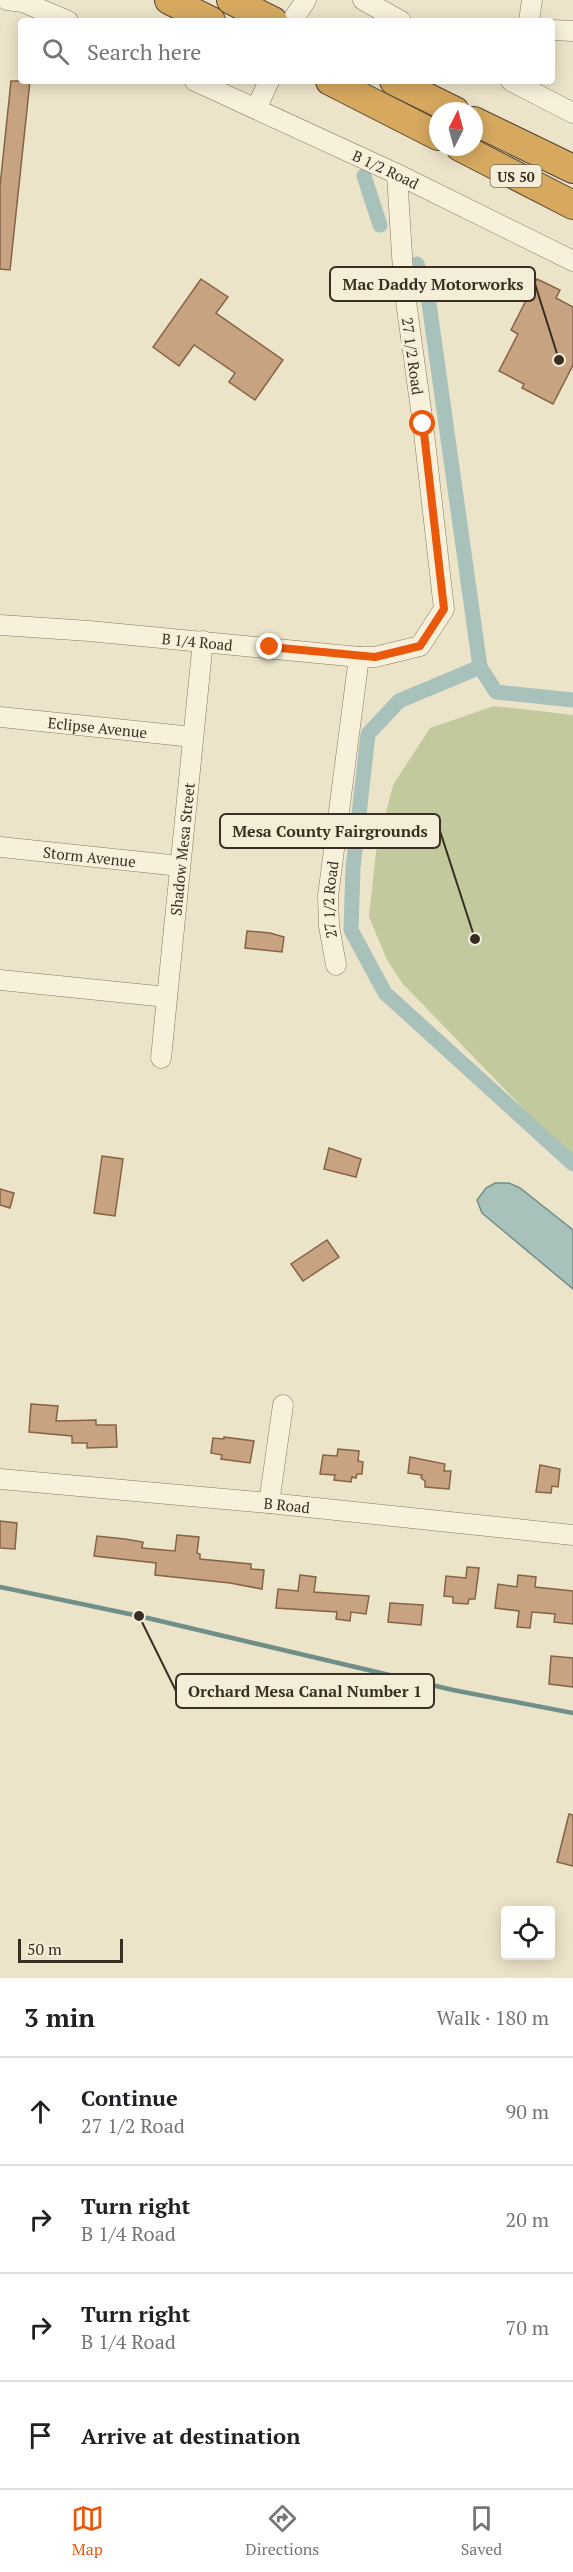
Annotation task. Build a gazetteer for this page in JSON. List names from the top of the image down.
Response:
{
  "streets": {
    "highway": ["US 50"],
    "street": [
      "B 1/2 Road",
      "27 1/2 Road",
      "B 1/4 Road",
      "Eclipse Avenue",
      "Shadow Mesa Street",
      "Storm Avenue",
      "B Road"
    ]
  },
  "crossings": [
    ["B 1/2 Road", "27 1/2 Road"],
    ["27 1/2 Road", "B 1/4 Road"],
    ["B 1/4 Road", "Shadow Mesa Street"],
    ["Eclipse Avenue", "Shadow Mesa Street"],
    ["Shadow Mesa Street", "Storm Avenue"]
  ],
  "places": ["Mac Daddy Motorworks", "Mesa County Fairgrounds", "Orchard Mesa Canal Number 1"],
  "scale_bar": "50 m",
  "north": "top",
  "page": {
    "search": "Search here",
    "scale": "50 m",
    "heading": ["3 min", "Walk · 180 m"],
    "list": [
      ["Continue", "27 1/2 Road", "90 m"],
      ["Turn right", "B 1/4 Road", "20 m"],
      ["Turn right", "B 1/4 Road", "70 m"],
      "Arrive at destination"
    ],
    "nav": ["Map", "Directions", "Saved"]
  }
}
